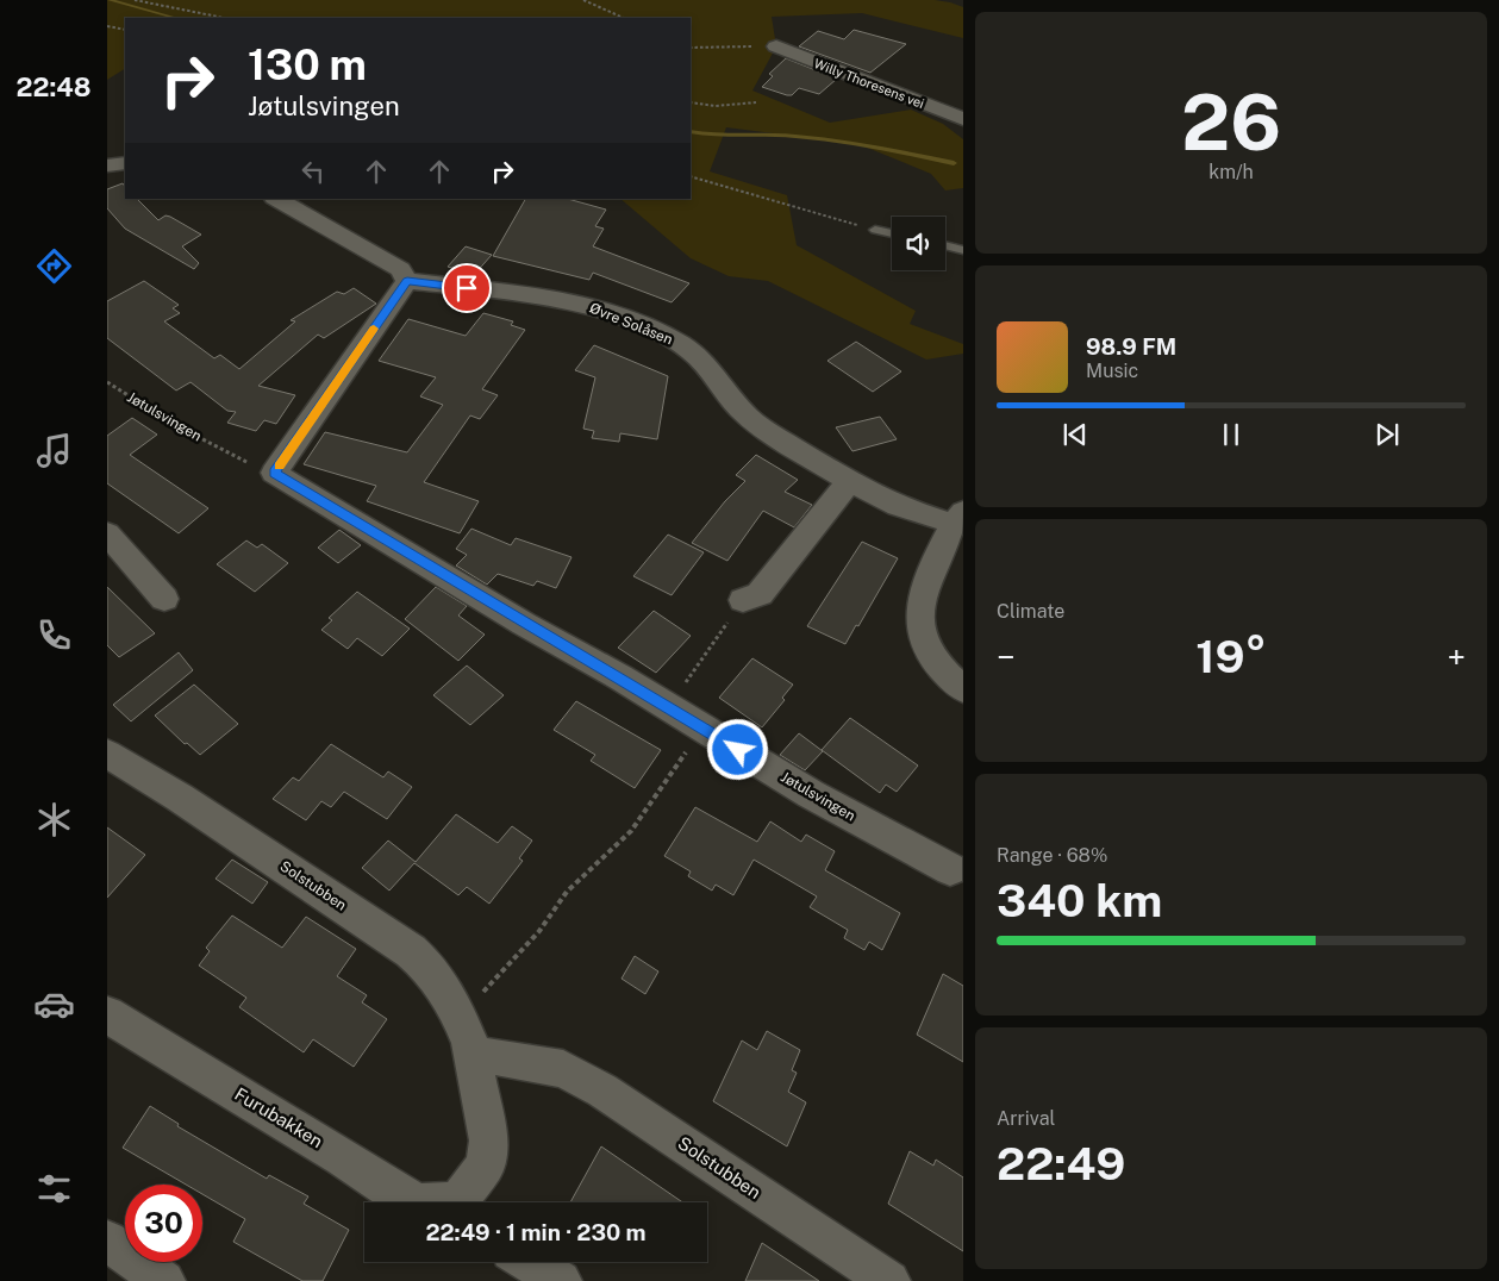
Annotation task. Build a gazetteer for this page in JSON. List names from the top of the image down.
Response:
{
  "streets": {
    "street": [
      "Willy Thoresens vei",
      "Øvre Solåsen",
      "Jøtulsvingen",
      "Solstubben",
      "Furubakken"
    ]
  },
  "crossings": [
    ["Øvre Solåsen", "Jøtulsvingen"]
  ],
  "page": {
    "tabs": "22:48",
    "tile": [
      ["26", "km/h"],
      "Climate",
      ["Range · 68%", "340 km"],
      ["Arrival", "22:49"]
    ],
    "turn": ["130 m", "Jøtulsvingen"],
    "song": ["98.9 FM", "Music"],
    "heat": ["−", "19°", "+"],
    "limit": "30",
    "trip": "22:49 · 1 min · 230 m"
  }
}
